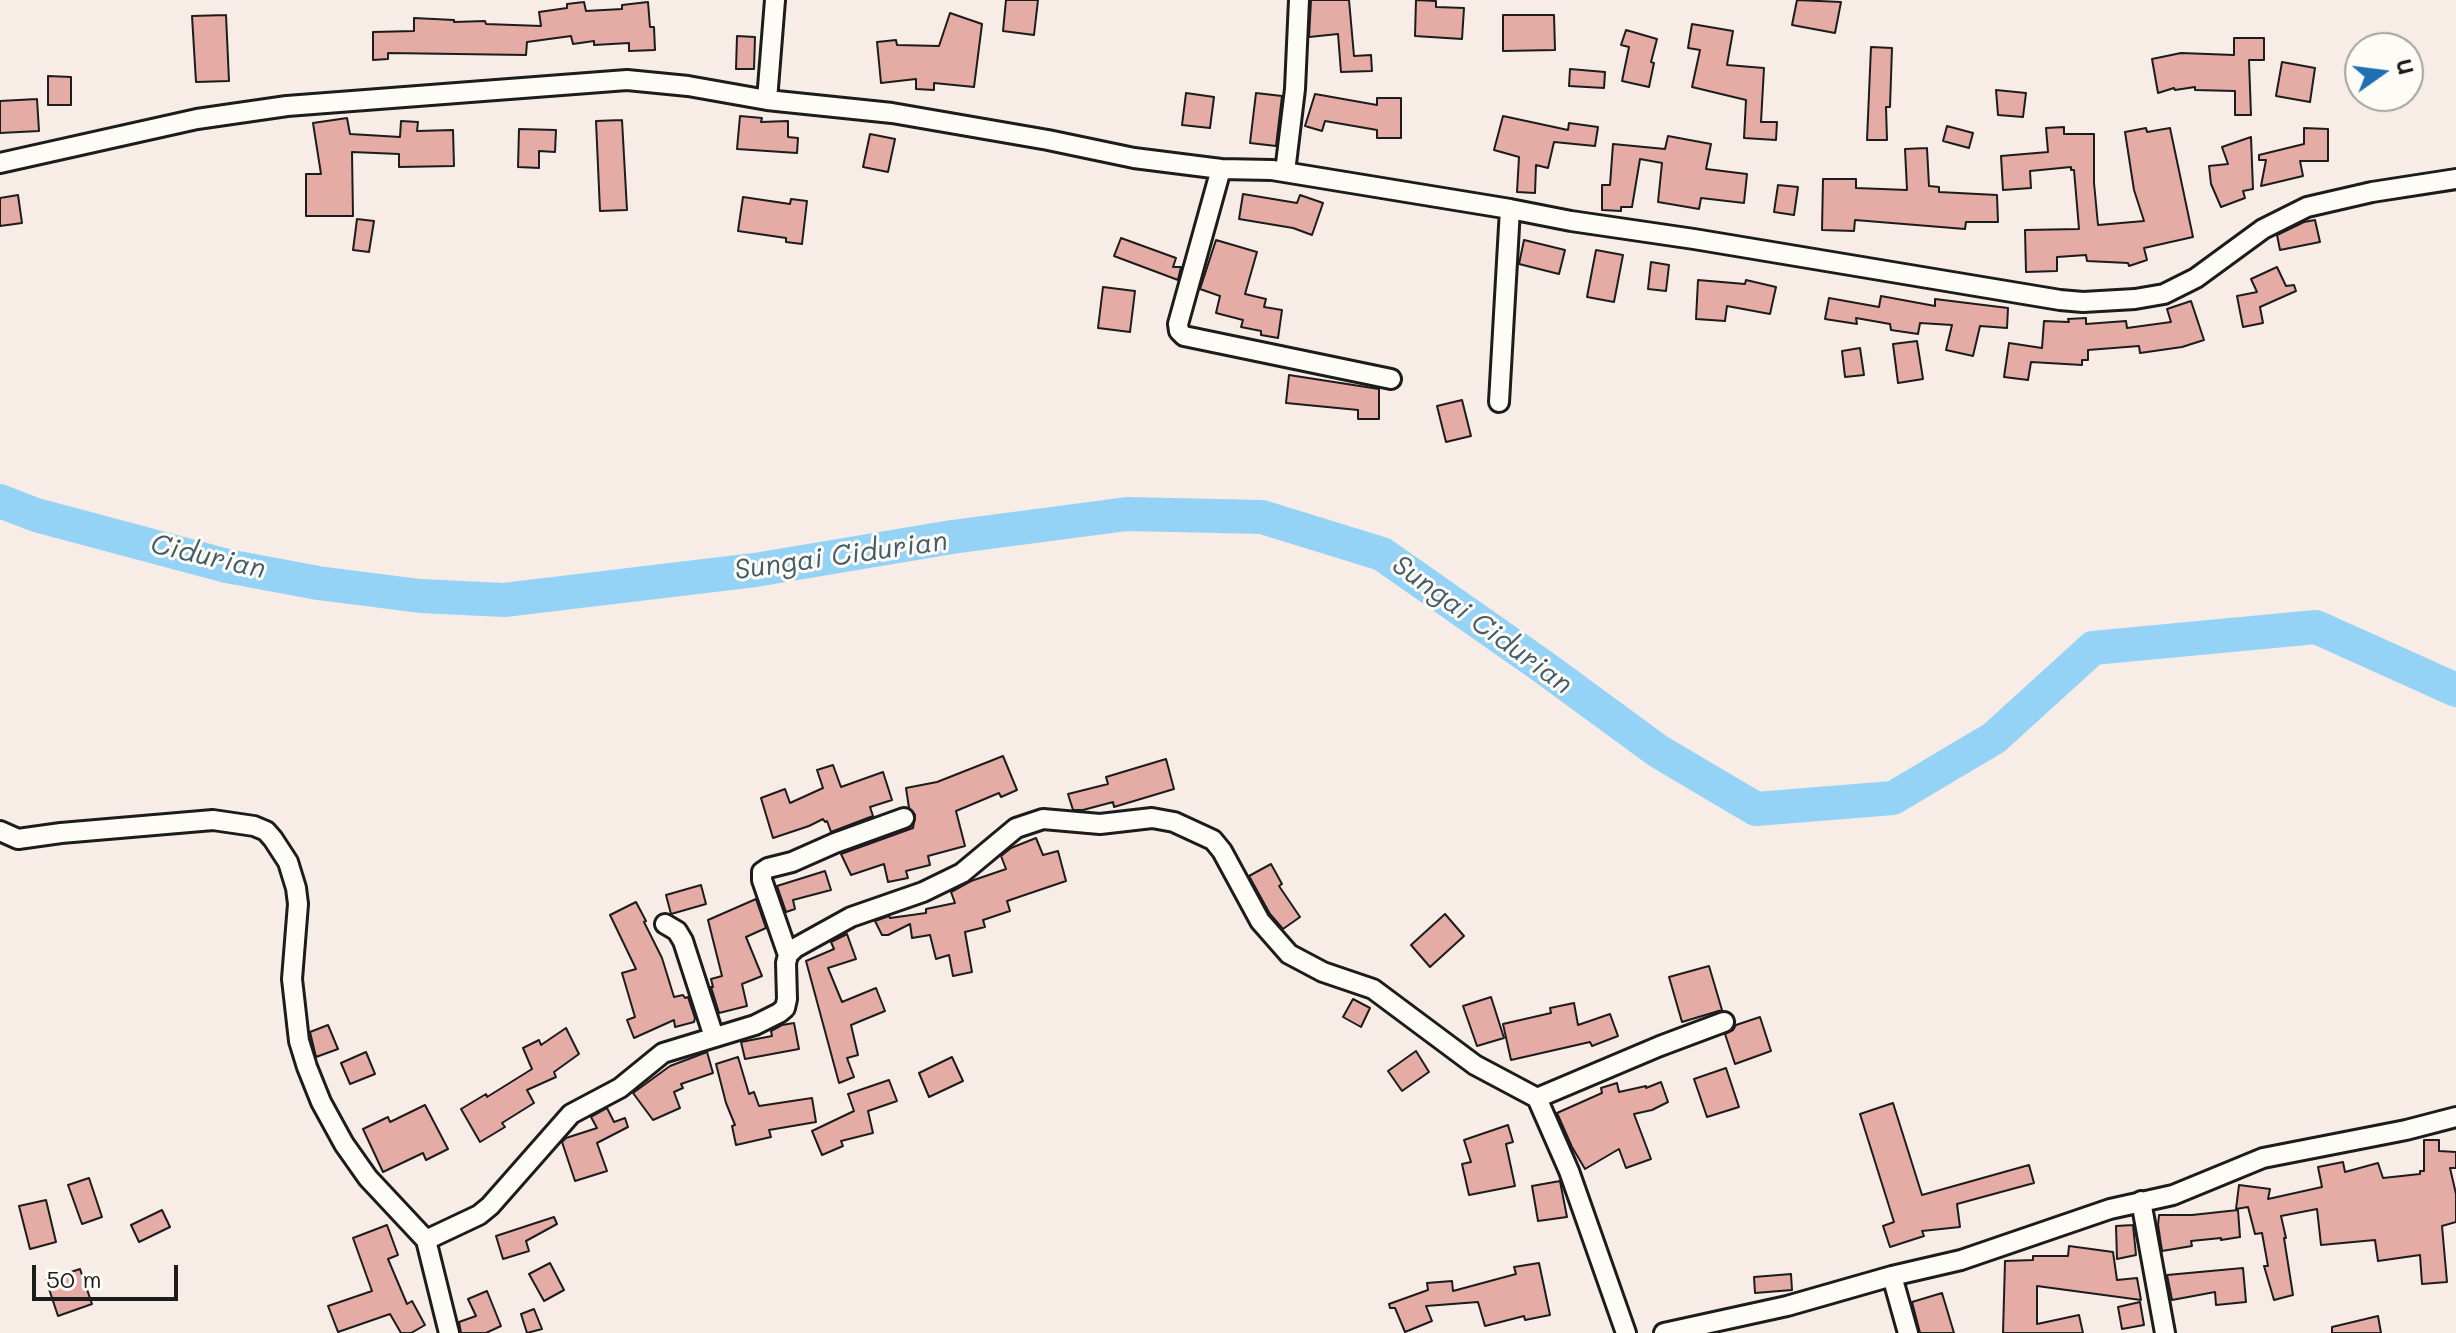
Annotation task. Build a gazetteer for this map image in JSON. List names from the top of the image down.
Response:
{
  "water": ["Sungai Cidurian", "Cidurian"],
  "scale_bar": "50 m",
  "north": "right"
}
